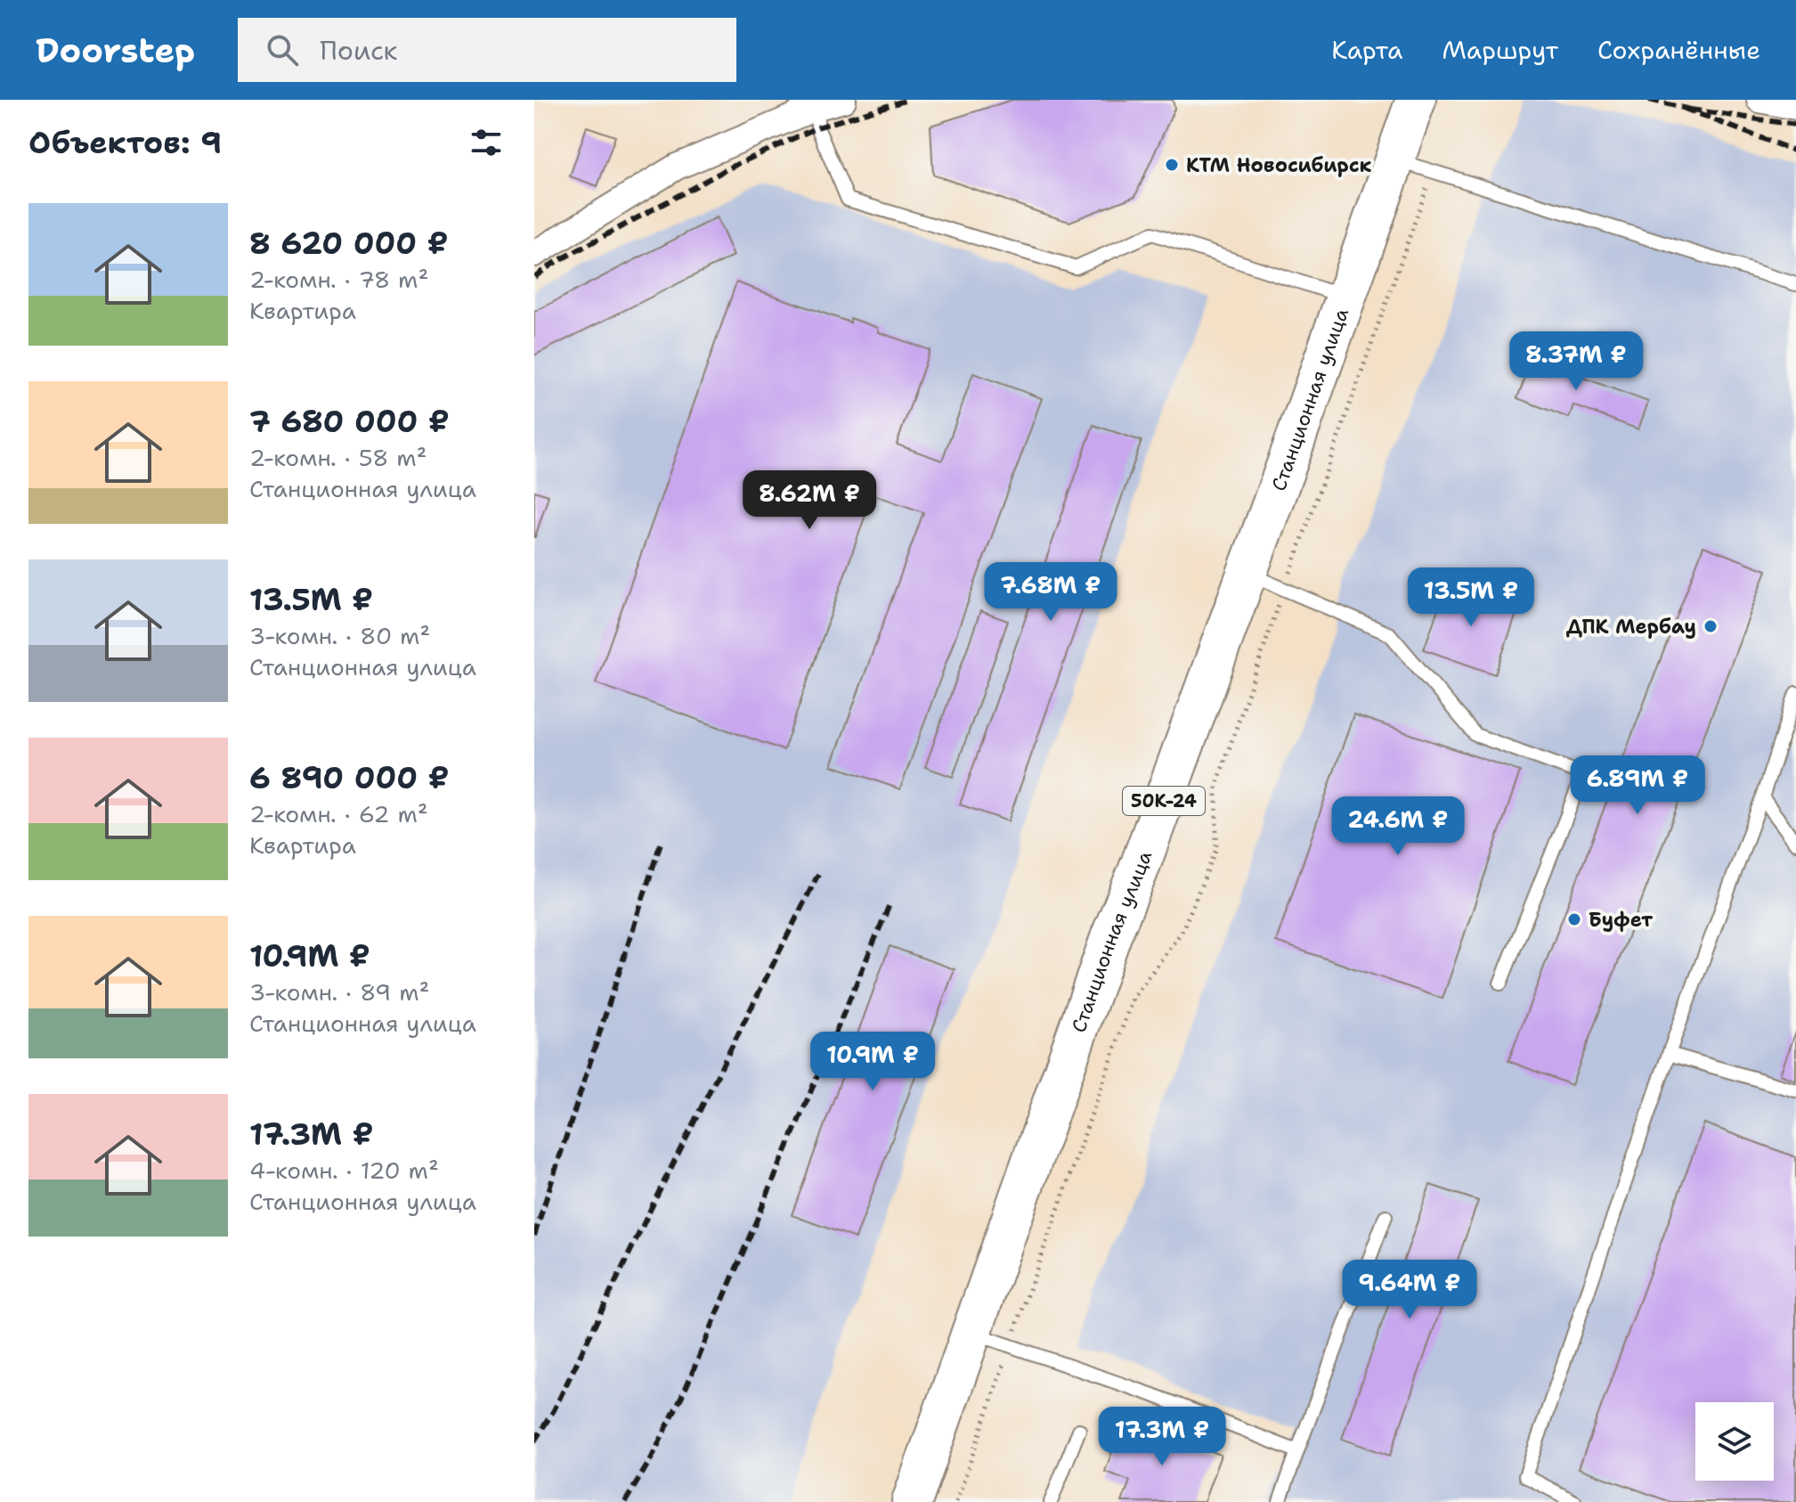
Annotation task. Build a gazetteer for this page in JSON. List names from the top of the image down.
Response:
{
  "streets": {
    "main road": ["Станционная улица", "50К-24"]
  },
  "places": ["КТМ Новосибирск", "ДПК Мербау", "Буфет"],
  "page": {
    "header": "Doorstep",
    "search": "Поиск",
    "nav": ["Карта", "Маршрут", "Сохранённые"],
    "heading": "Объектов: 9",
    "list": [
      {
        "name": "8 620 000 ₽",
        "note": "2-комн. · 78 m² · Квартира"
      },
      {
        "name": "7 680 000 ₽",
        "note": "2-комн. · 58 m² · Станционная улица"
      },
      {
        "name": "13.5M ₽",
        "note": "3-комн. · 80 m² · Станционная улица"
      },
      {
        "name": "6 890 000 ₽",
        "note": "2-комн. · 62 m² · Квартира"
      },
      {
        "name": "10.9M ₽",
        "note": "3-комн. · 89 m² · Станционная улица"
      },
      {
        "name": "17.3M ₽",
        "note": "4-комн. · 120 m² · Станционная улица"
      }
    ],
    "price": [
      "8.37M ₽",
      "8.62M ₽",
      "7.68M ₽",
      "13.5M ₽",
      "6.89M ₽",
      "24.6M ₽",
      "10.9M ₽",
      "9.64M ₽",
      "17.3M ₽"
    ]
  }
}
